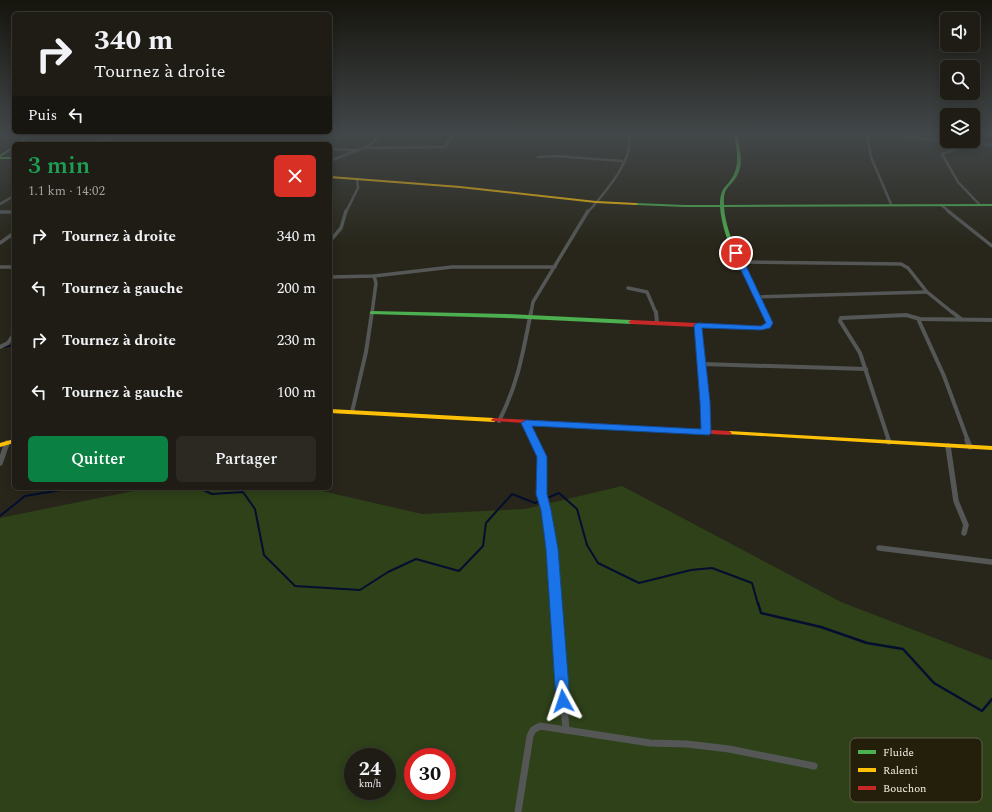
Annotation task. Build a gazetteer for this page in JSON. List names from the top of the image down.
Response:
{
  "legend": ["Fluide", "Ralenti", "Bouchon"],
  "page": {
    "turn": ["340 m", "Tournez à droite"],
    "then": "Puis",
    "heading": ["3 min", "1.1 km · 14:02"],
    "list": [
      {
        "name": "Tournez à droite",
        "value": "340 m"
      },
      {
        "name": "Tournez à gauche",
        "value": "200 m"
      },
      {
        "name": "Tournez à droite",
        "value": "230 m"
      },
      {
        "name": "Tournez à gauche",
        "value": "100 m"
      }
    ],
    "buttons": ["Quitter", "Partager"],
    "speed": "24 km/h",
    "limit": "30"
  }
}
